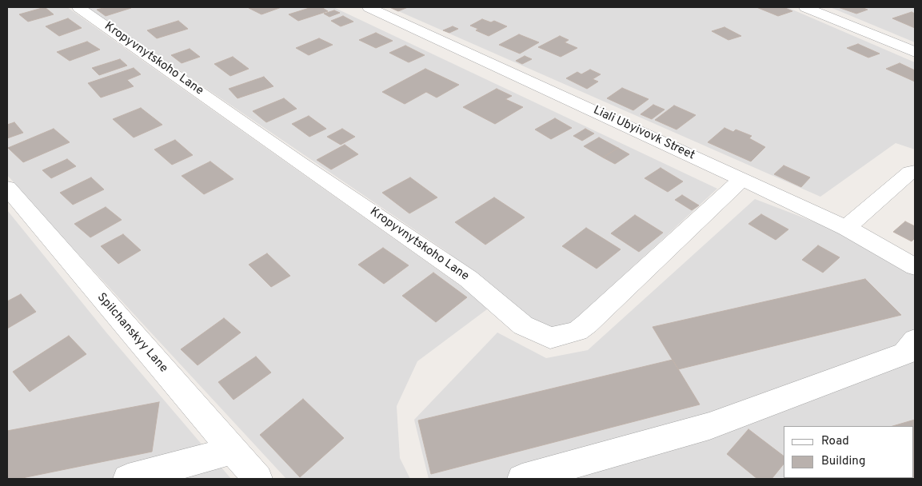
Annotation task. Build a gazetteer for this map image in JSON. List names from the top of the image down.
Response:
{
  "streets": {
    "street": ["Kropyvnytskoho Lane", "Liali Ubyivovk Street", "Spilchanskyy Lane"]
  },
  "crossings": [
    ["Kropyvnytskoho Lane", "Liali Ubyivovk Street"]
  ],
  "legend": ["Road", "Building"]
}
